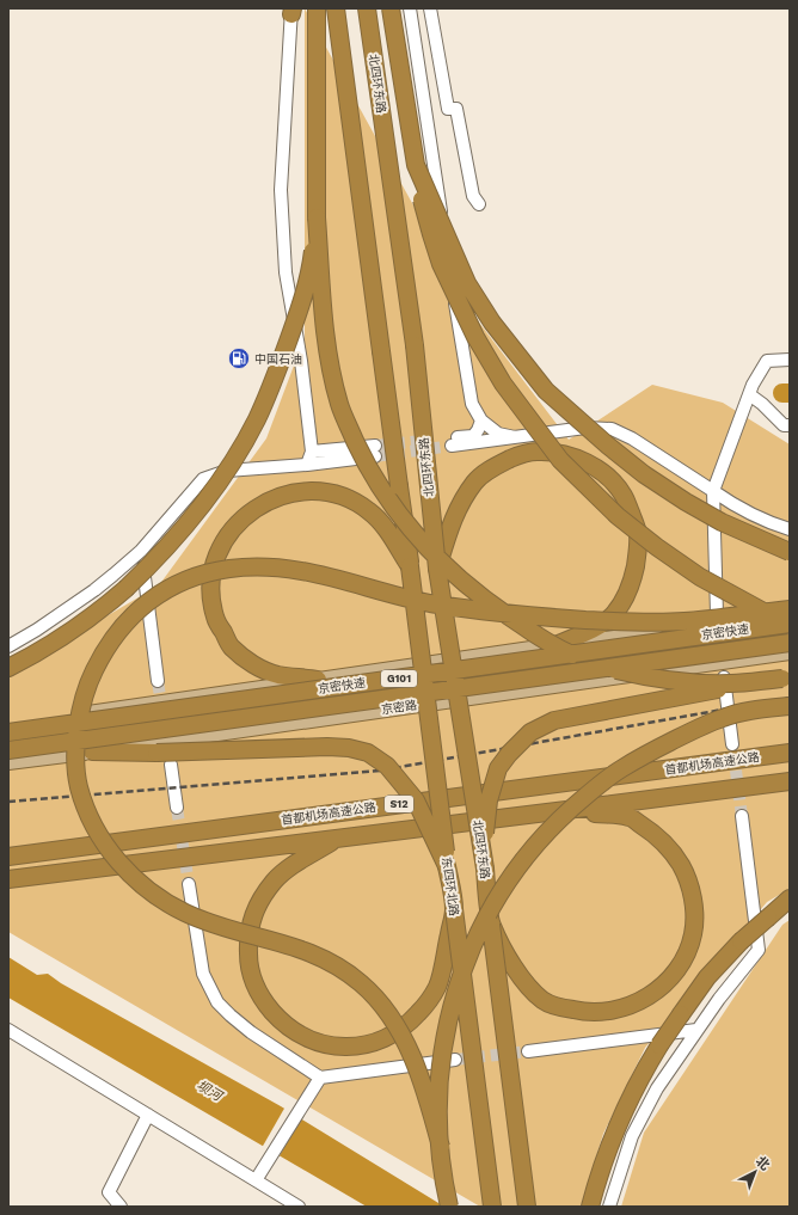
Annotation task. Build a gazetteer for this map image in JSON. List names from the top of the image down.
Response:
{
  "streets": {
    "highway": [
      "北四环东路",
      "京密快速",
      "G101",
      "首都机场高速公路",
      "S12",
      "东四环北路"
    ],
    "main road": ["京密路"]
  },
  "water": ["坝河"],
  "places": {
    "fuel station": ["中国石油"]
  },
  "north": "top right"
}
